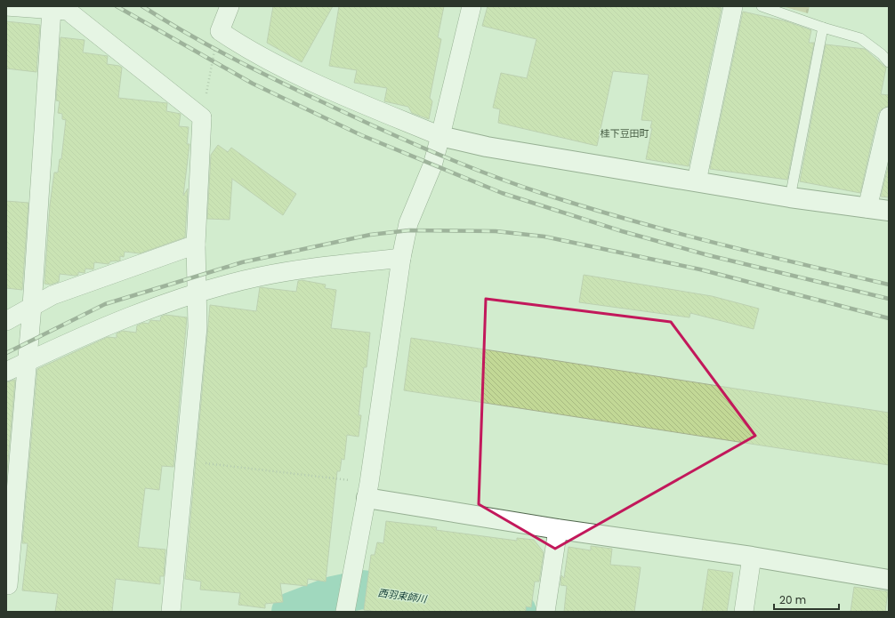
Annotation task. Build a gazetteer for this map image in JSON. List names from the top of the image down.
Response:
{
  "districts": ["桂下豆田町"],
  "water": ["西羽束師川"],
  "scale_bar": "20 m"
}
